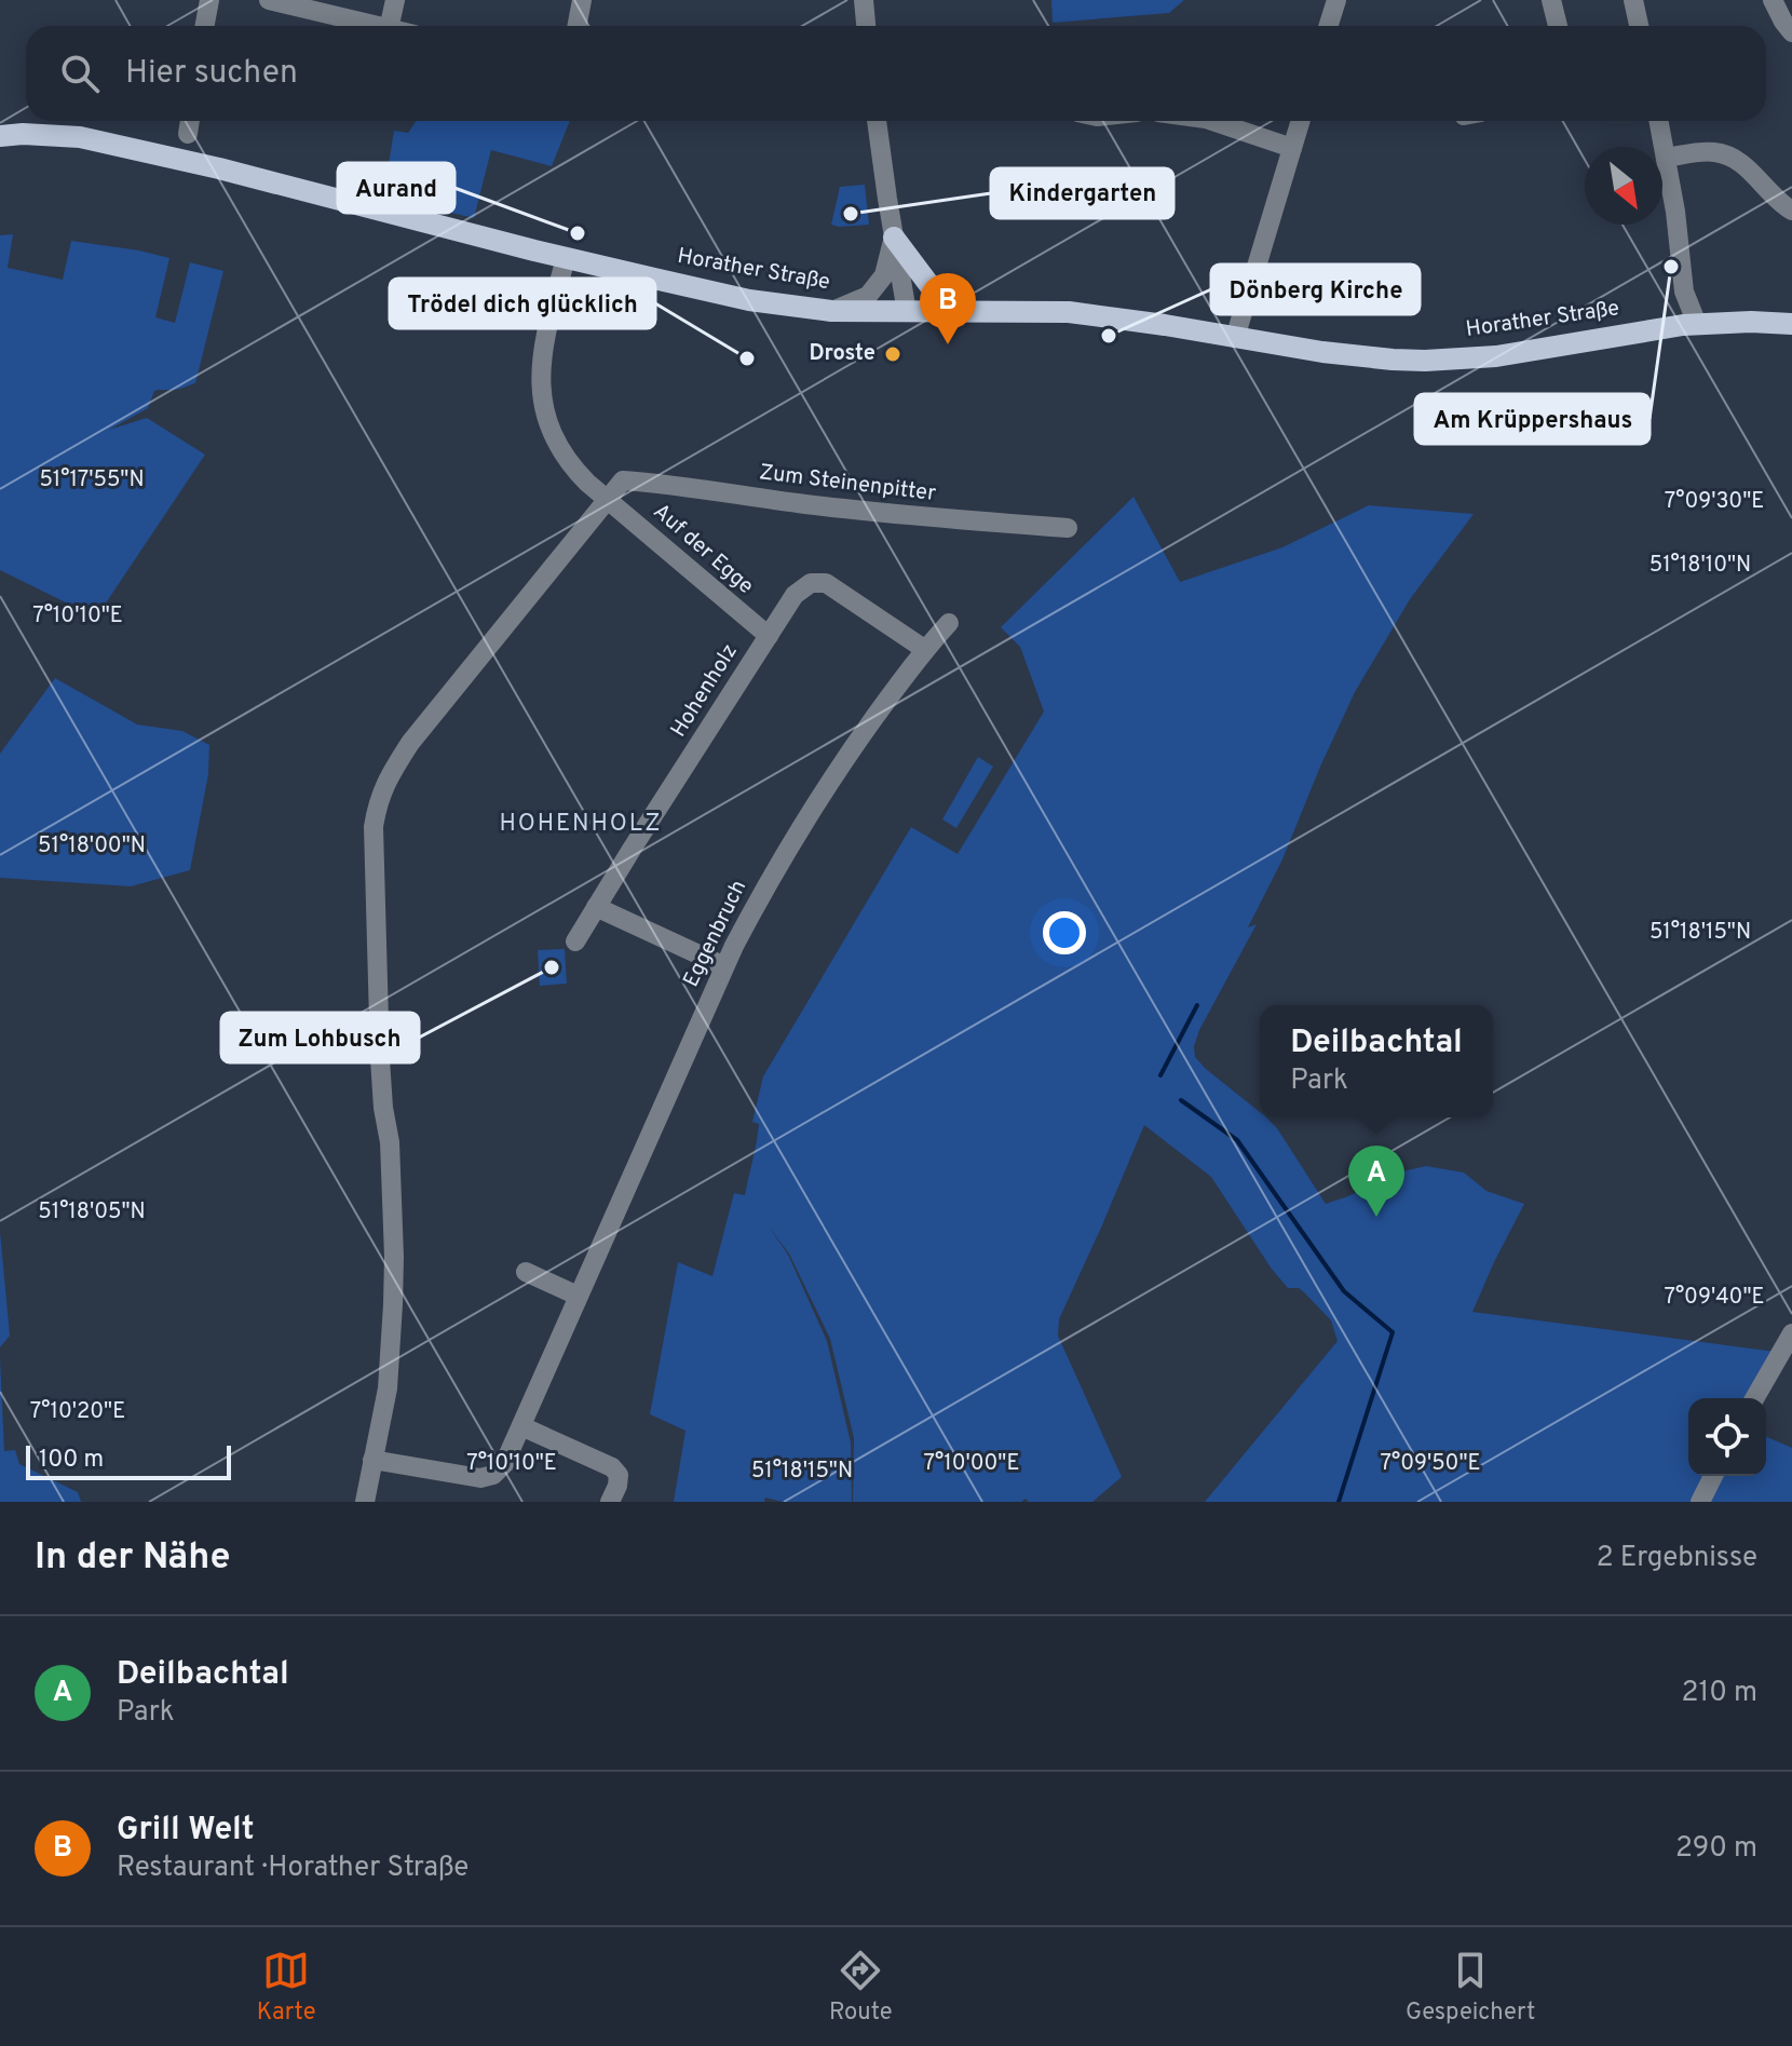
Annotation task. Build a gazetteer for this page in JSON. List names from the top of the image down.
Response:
{
  "streets": {
    "main road": ["Horather Straße"],
    "street": [
      "Zum Steinenpitter",
      "Auf der Egge",
      "Hohenholz",
      "Eggenbruch"
    ]
  },
  "crossings": [
    ["Horather Straße", "Auf der Egge"],
    ["Zum Steinenpitter", "Auf der Egge"],
    ["Auf der Egge", "Hohenholz"],
    ["Hohenholz", "Eggenbruch"]
  ],
  "districts": ["HOHENHOLZ"],
  "places": [
    "Kindergarten",
    "Aurand",
    "Am Krüppershaus",
    "Dönberg Kirche",
    "Droste",
    "Trödel dich glücklich",
    "Zum Lohbusch"
  ],
  "scale_bar": "100 m",
  "north": "bottom right",
  "page": {
    "search": "Hier suchen",
    "pins": ["B", "A"],
    "popup": ["Deilbachtal", "Park"],
    "scale": "100 m",
    "heading": ["In der Nähe", "2 Ergebnisse"],
    "list": [
      {
        "mark": "A",
        "name": "Deilbachtal",
        "note": "Park",
        "value": "210 m"
      },
      {
        "mark": "B",
        "name": "Grill Welt",
        "note": "Restaurant · Horather Straße",
        "value": "290 m"
      }
    ],
    "nav": ["Karte", "Route", "Gespeichert"]
  },
  "coordinates": [
    "51°17'55\"N",
    "7°09'30\"E",
    "51°18'10\"N",
    "7°10'10\"E",
    "51°18'00\"N",
    "51°18'15\"N",
    "51°18'05\"N",
    "7°09'40\"E",
    "7°10'20\"E",
    "7°10'00\"E",
    "7°09'50\"E"
  ]
}
